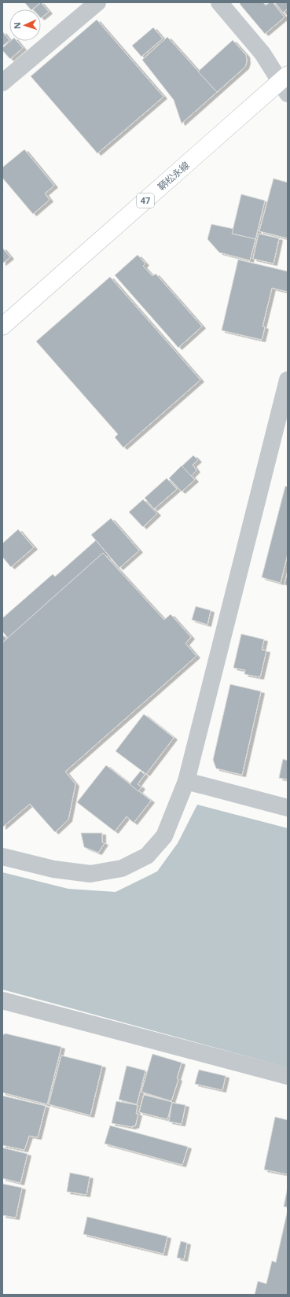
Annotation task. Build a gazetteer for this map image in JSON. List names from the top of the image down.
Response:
{
  "streets": {
    "main road": ["鞆松永線", "47"]
  },
  "north": "left"
}
